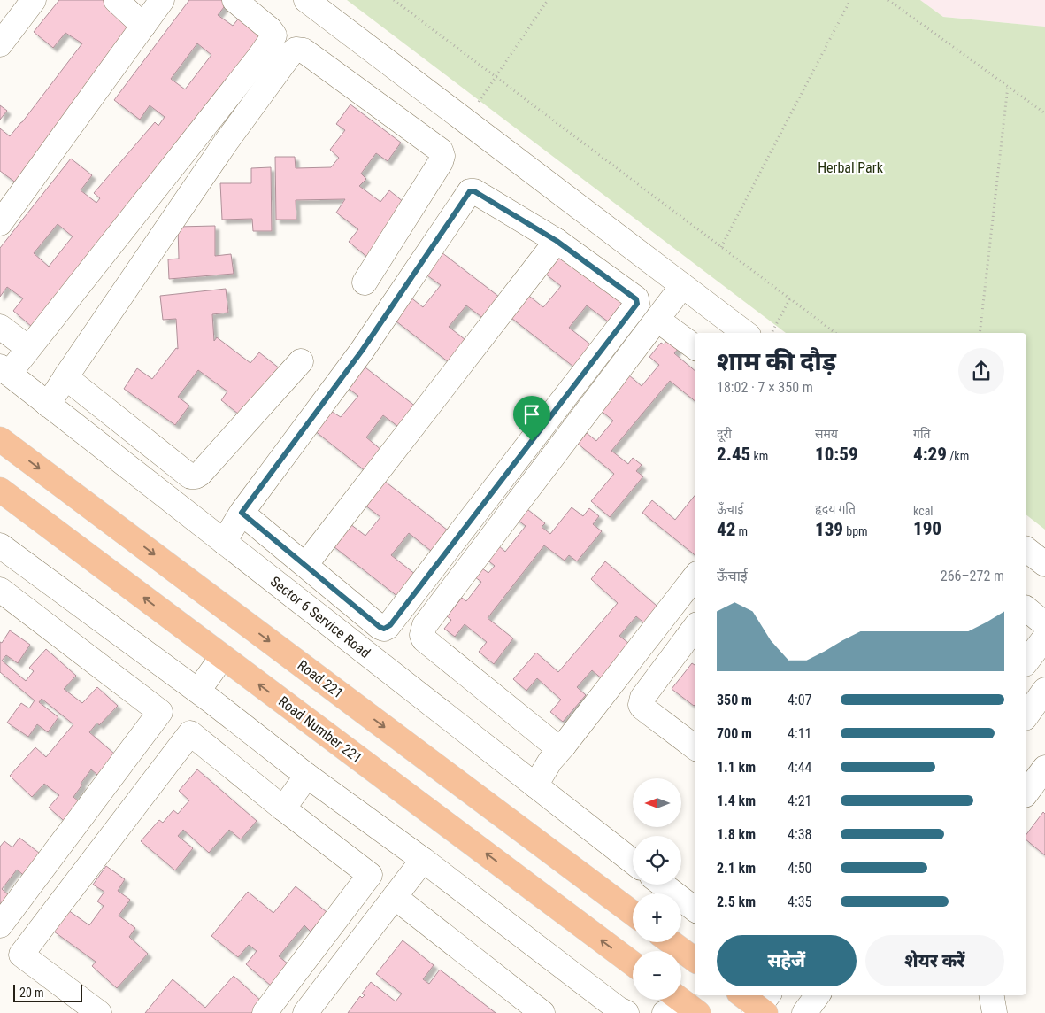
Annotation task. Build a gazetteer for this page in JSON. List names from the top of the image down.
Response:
{
  "streets": {
    "main road": ["Road 221", "Road Number 221"],
    "street": ["Sector 6 Service Road"]
  },
  "one_way": ["Road 221", "Road Number 221"],
  "parks": ["Herbal Park"],
  "scale_bar": "20 m",
  "north": "left",
  "page": {
    "heading": ["शाम की दौड़", "18:02 · 7 × 350 m"],
    "stats": [
      ["दूरी", "2.45 km"],
      ["समय", "10:59"],
      ["गति", "4:29 /km"],
      ["ऊँचाई", "42 m"],
      ["हृदय गति", "139 bpm"],
      ["kcal", "190"]
    ],
    "chart": ["ऊँचाई", "266–272 m"],
    "list": [
      {
        "name": "350 m",
        "note": "4:07"
      },
      {
        "name": "700 m",
        "note": "4:11"
      },
      {
        "name": "1.1 km",
        "note": "4:44"
      },
      {
        "name": "1.4 km",
        "note": "4:21"
      },
      {
        "name": "1.8 km",
        "note": "4:38"
      },
      {
        "name": "2.1 km",
        "note": "4:50"
      },
      {
        "name": "2.5 km",
        "note": "4:35"
      }
    ],
    "map_buttons": ["+", "−"],
    "buttons": ["सहेजें", "शेयर करें"],
    "scale": "20 m"
  }
}
